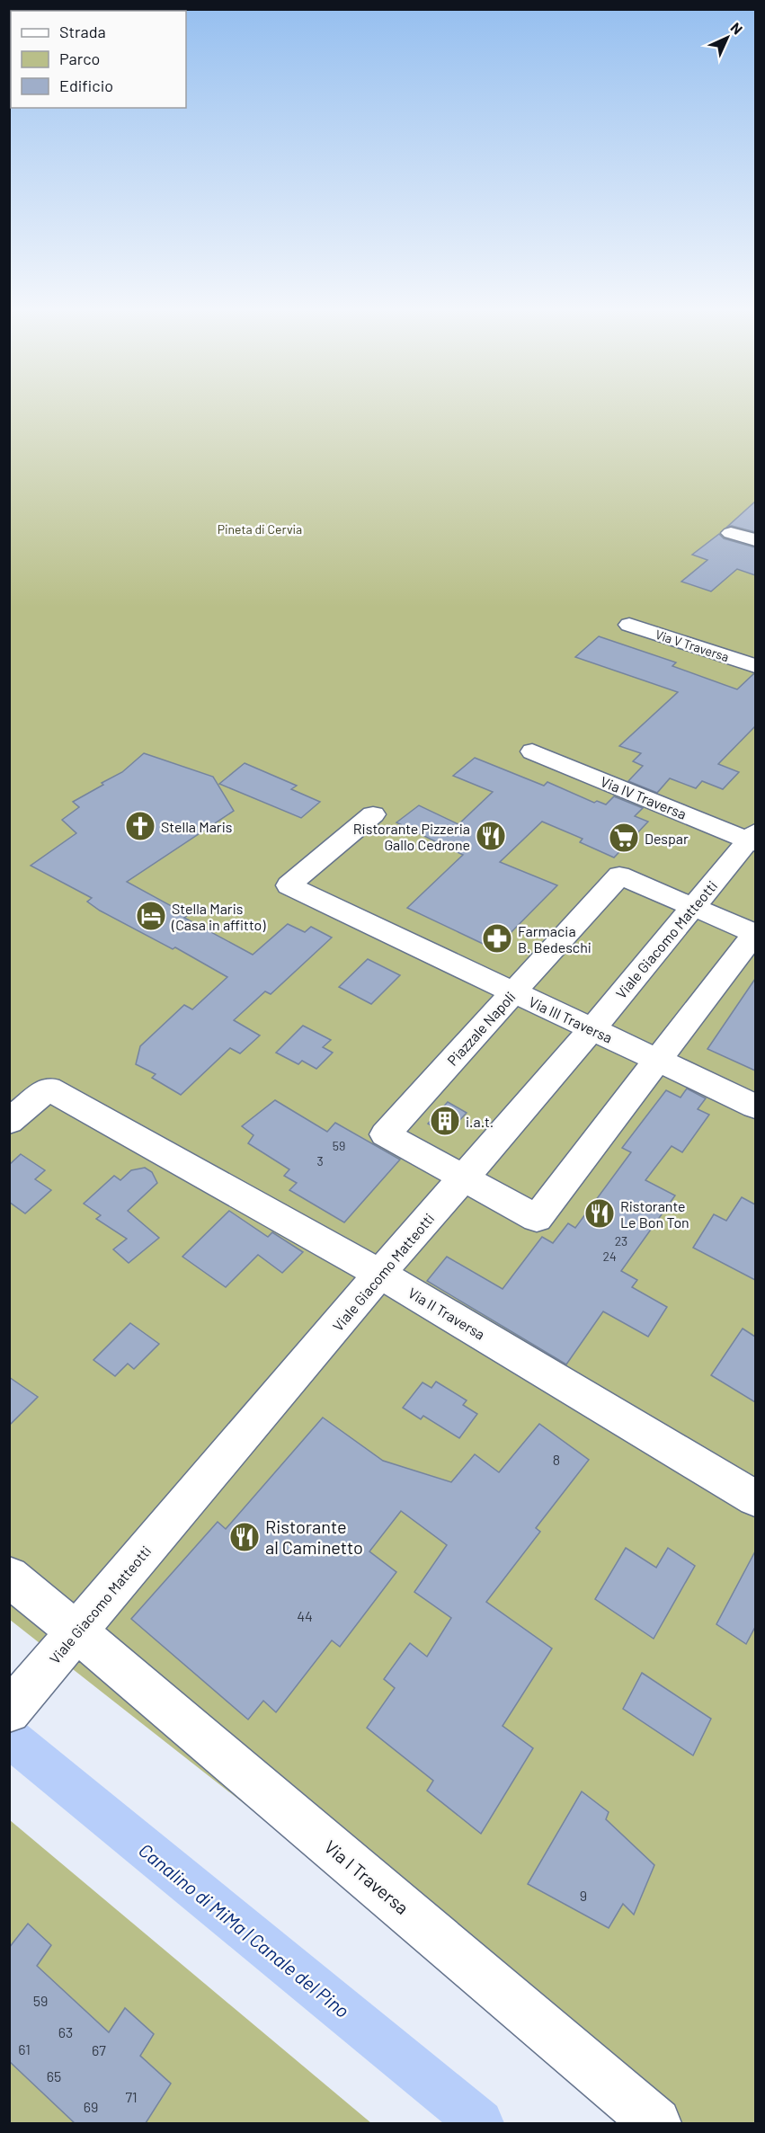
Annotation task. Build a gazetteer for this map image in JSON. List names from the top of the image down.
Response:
{
  "streets": {
    "street": [
      "Via V Traversa",
      "Via IV Traversa",
      "Viale Giacomo Matteotti",
      "Via III Traversa",
      "Piazzale Napoli",
      "Via II Traversa",
      "Via I Traversa"
    ]
  },
  "crossings": [
    ["Via IV Traversa", "Viale Giacomo Matteotti"],
    ["Viale Giacomo Matteotti", "Via III Traversa"],
    ["Viale Giacomo Matteotti", "Piazzale Napoli"],
    ["Viale Giacomo Matteotti", "Via II Traversa"],
    ["Viale Giacomo Matteotti", "Via I Traversa"],
    ["Via III Traversa", "Piazzale Napoli"]
  ],
  "water": ["Canalino di MiMa | Canale del Pino"],
  "parks": ["Pineta di Cervia"],
  "places": {
    "church": ["Stella Maris"],
    "restaurant": ["Ristorante Pizzeria Gallo Cedrone", "Ristorante Le Bon Ton", "Ristorante al Caminetto"],
    "supermarket": ["Despar"],
    "hotel": ["Stella Maris (Casa in affitto)"],
    "pharmacy": ["Farmacia B. Bedeschi"],
    "building": ["i.a.t."]
  },
  "house_numbers": [
    "59",
    "3",
    "23",
    "24",
    "8",
    "44",
    "9",
    "59",
    "63",
    "61",
    "67",
    "65",
    "71",
    "69"
  ],
  "legend": ["Strada", "Parco", "Edificio"],
  "north": "top right"
}
